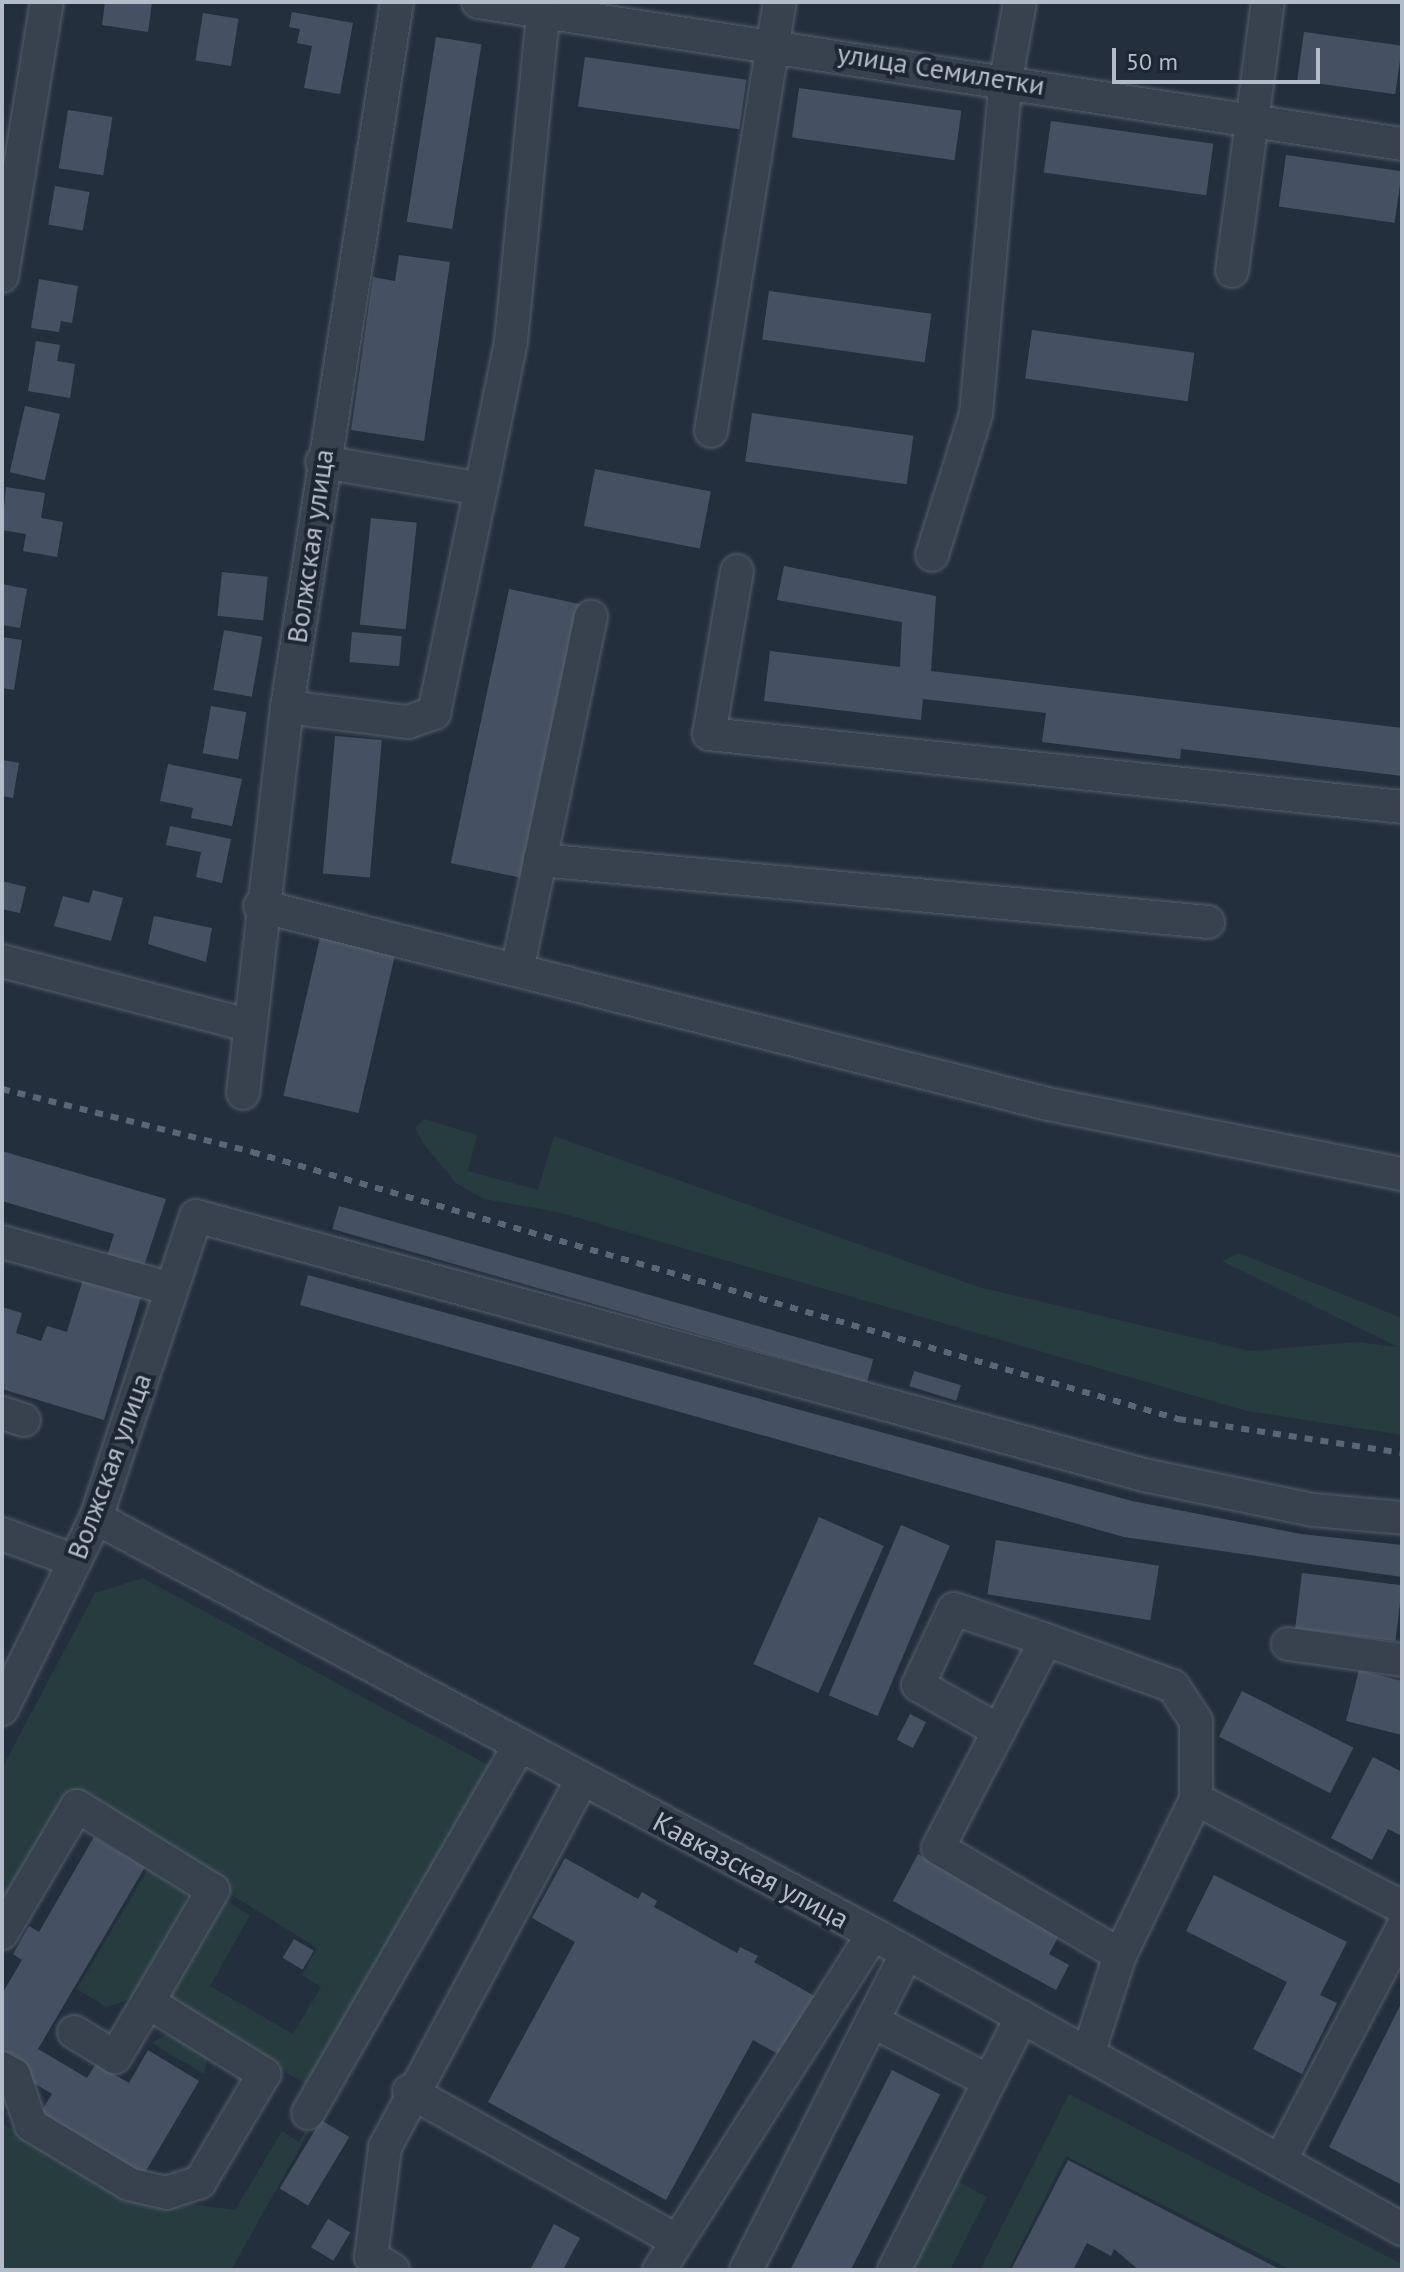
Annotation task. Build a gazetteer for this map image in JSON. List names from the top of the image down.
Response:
{
  "streets": {
    "street": ["улица Семилетки", "Волжская улица", "Кавказская улица"]
  },
  "crossings": [
    ["Волжская улица", "Кавказская улица"]
  ],
  "scale_bar": "50 m"
}
